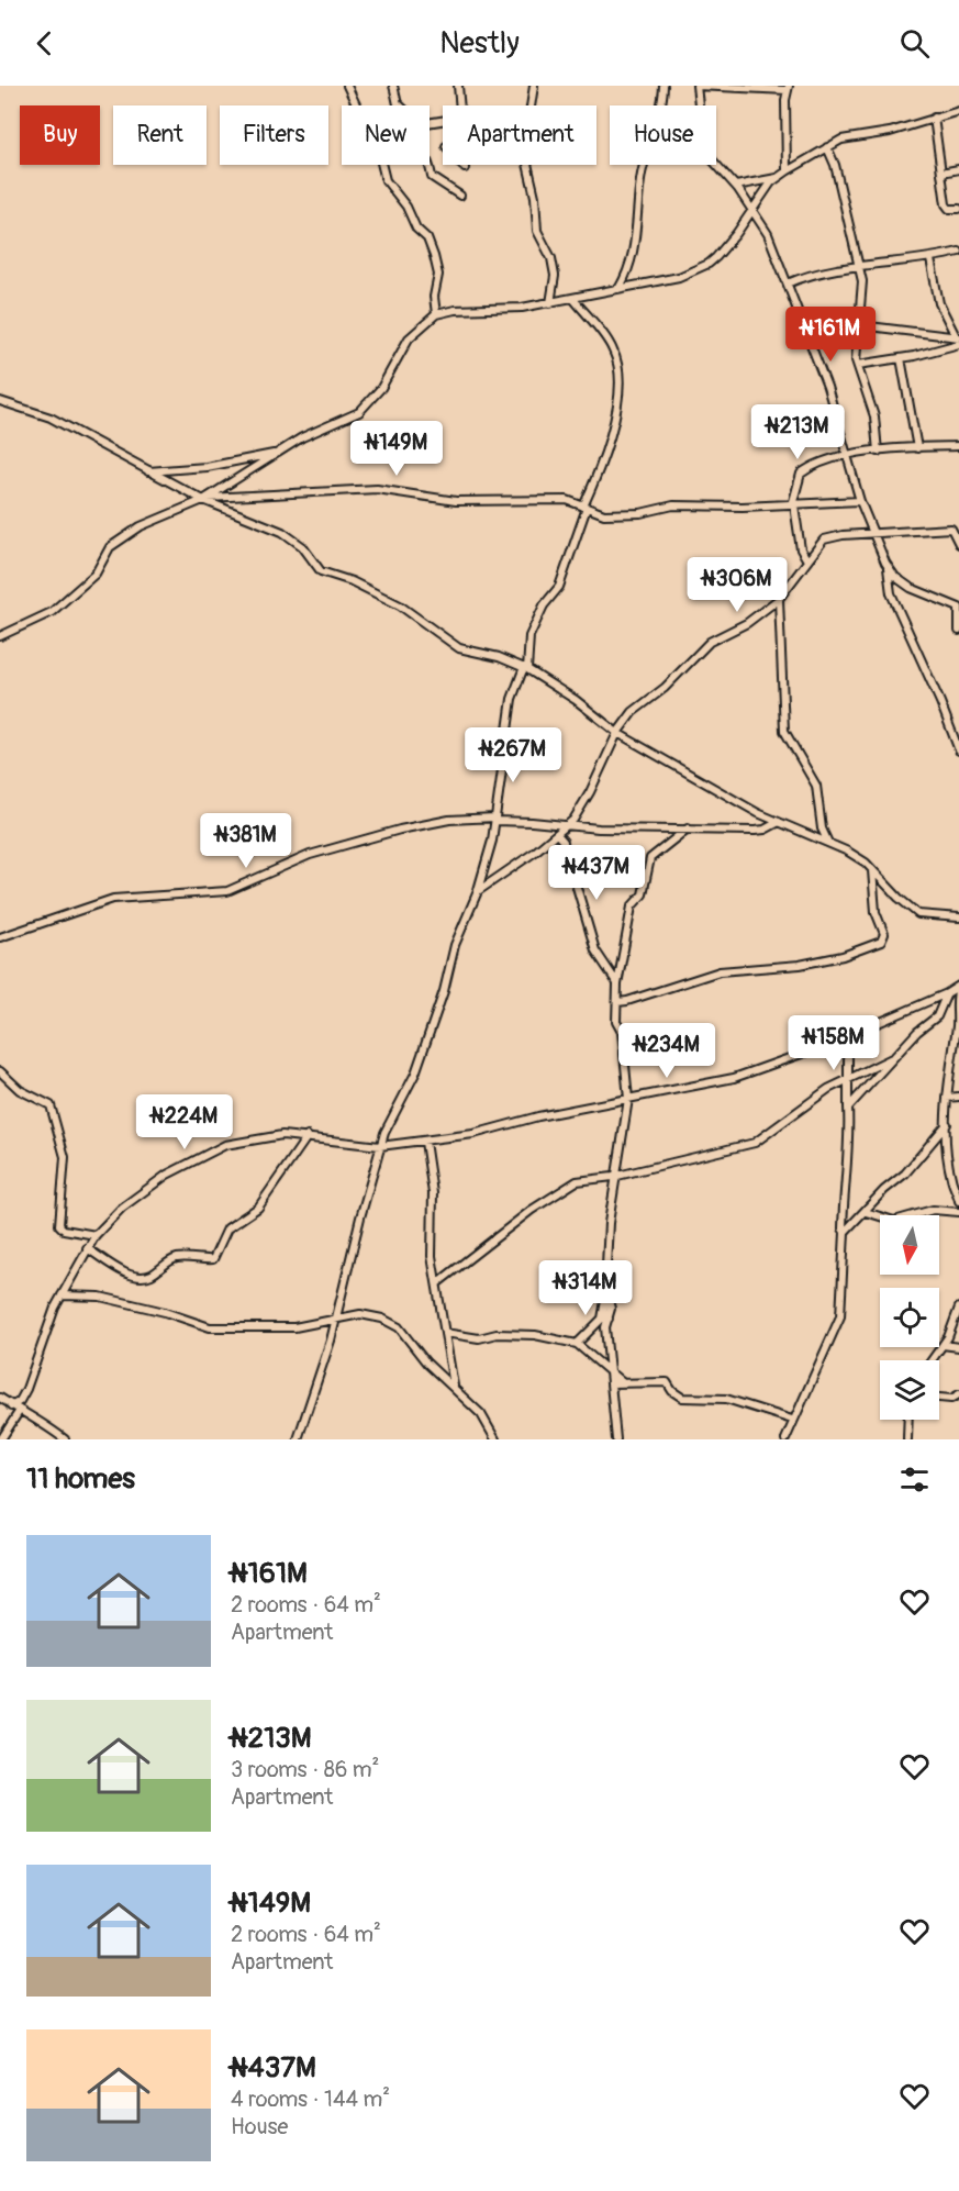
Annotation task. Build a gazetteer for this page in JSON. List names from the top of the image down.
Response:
{
  "north": "bottom",
  "page": {
    "header": "Nestly",
    "chip": [
      "Buy",
      "Rent",
      "Filters",
      "New",
      "Apartment",
      "House"
    ],
    "price": [
      "₦161M",
      "₦213M",
      "₦149M",
      "₦306M",
      "₦267M",
      "₦381M",
      "₦437M",
      "₦158M",
      "₦234M",
      "₦224M",
      "₦314M"
    ],
    "heading": "11 homes",
    "list": [
      {
        "name": "₦161M",
        "note": "2 rooms · 64 m² · Apartment"
      },
      {
        "name": "₦213M",
        "note": "3 rooms · 86 m² · Apartment"
      },
      {
        "name": "₦149M",
        "note": "2 rooms · 64 m² · Apartment"
      },
      {
        "name": "₦437M",
        "note": "4 rooms · 144 m² · House"
      }
    ]
  }
}
